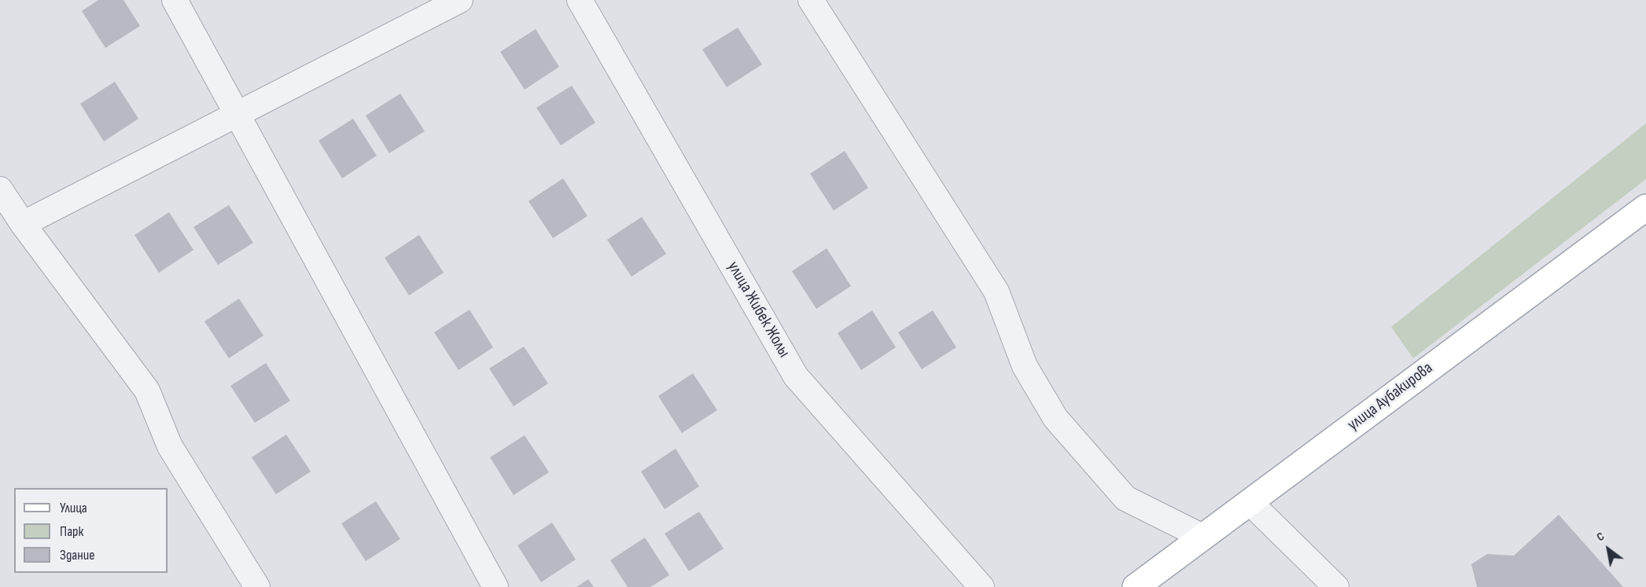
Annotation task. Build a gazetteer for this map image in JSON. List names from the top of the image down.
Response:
{
  "streets": {
    "main road": ["улица Аубакирова"],
    "street": ["улица Жибек Жолы"]
  },
  "legend": ["Улица", "Парк", "Здание"],
  "north": "top left"
}
